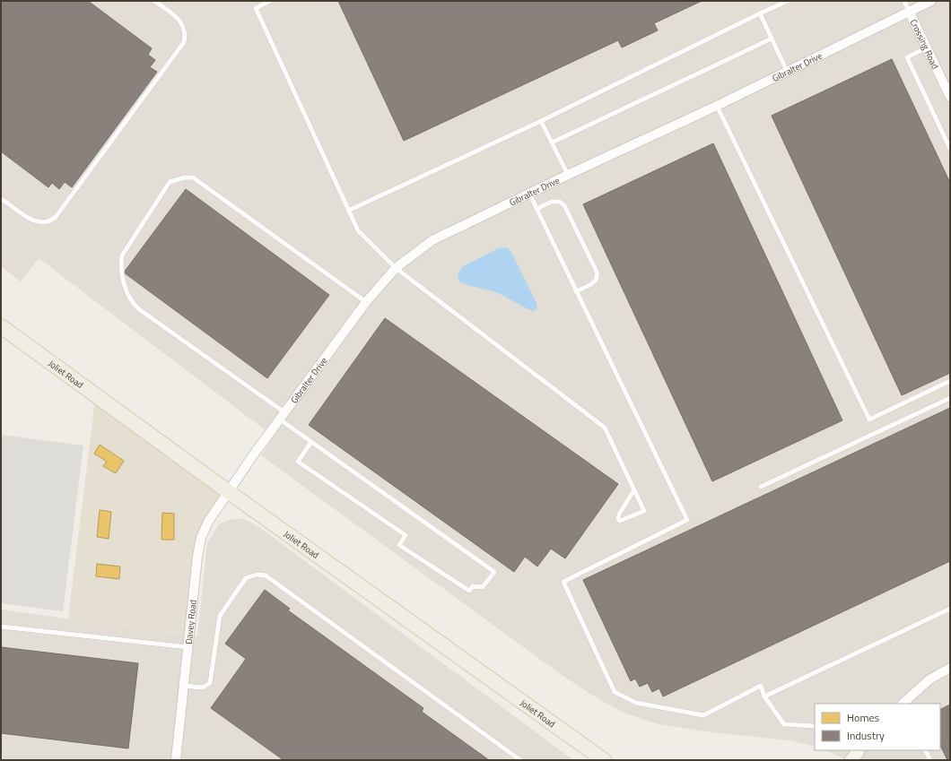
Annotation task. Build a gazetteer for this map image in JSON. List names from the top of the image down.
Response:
{
  "streets": {
    "main road": ["Joliet Road"],
    "street": ["Crossing Road", "Gibralter Drive", "Davey Road"]
  },
  "crossings": [
    ["Crossing Road", "Gibralter Drive"],
    ["Gibralter Drive", "Joliet Road"],
    ["Gibralter Drive", "Davey Road"],
    ["Joliet Road", "Davey Road"]
  ],
  "legend": ["Homes", "Industry"]
}
